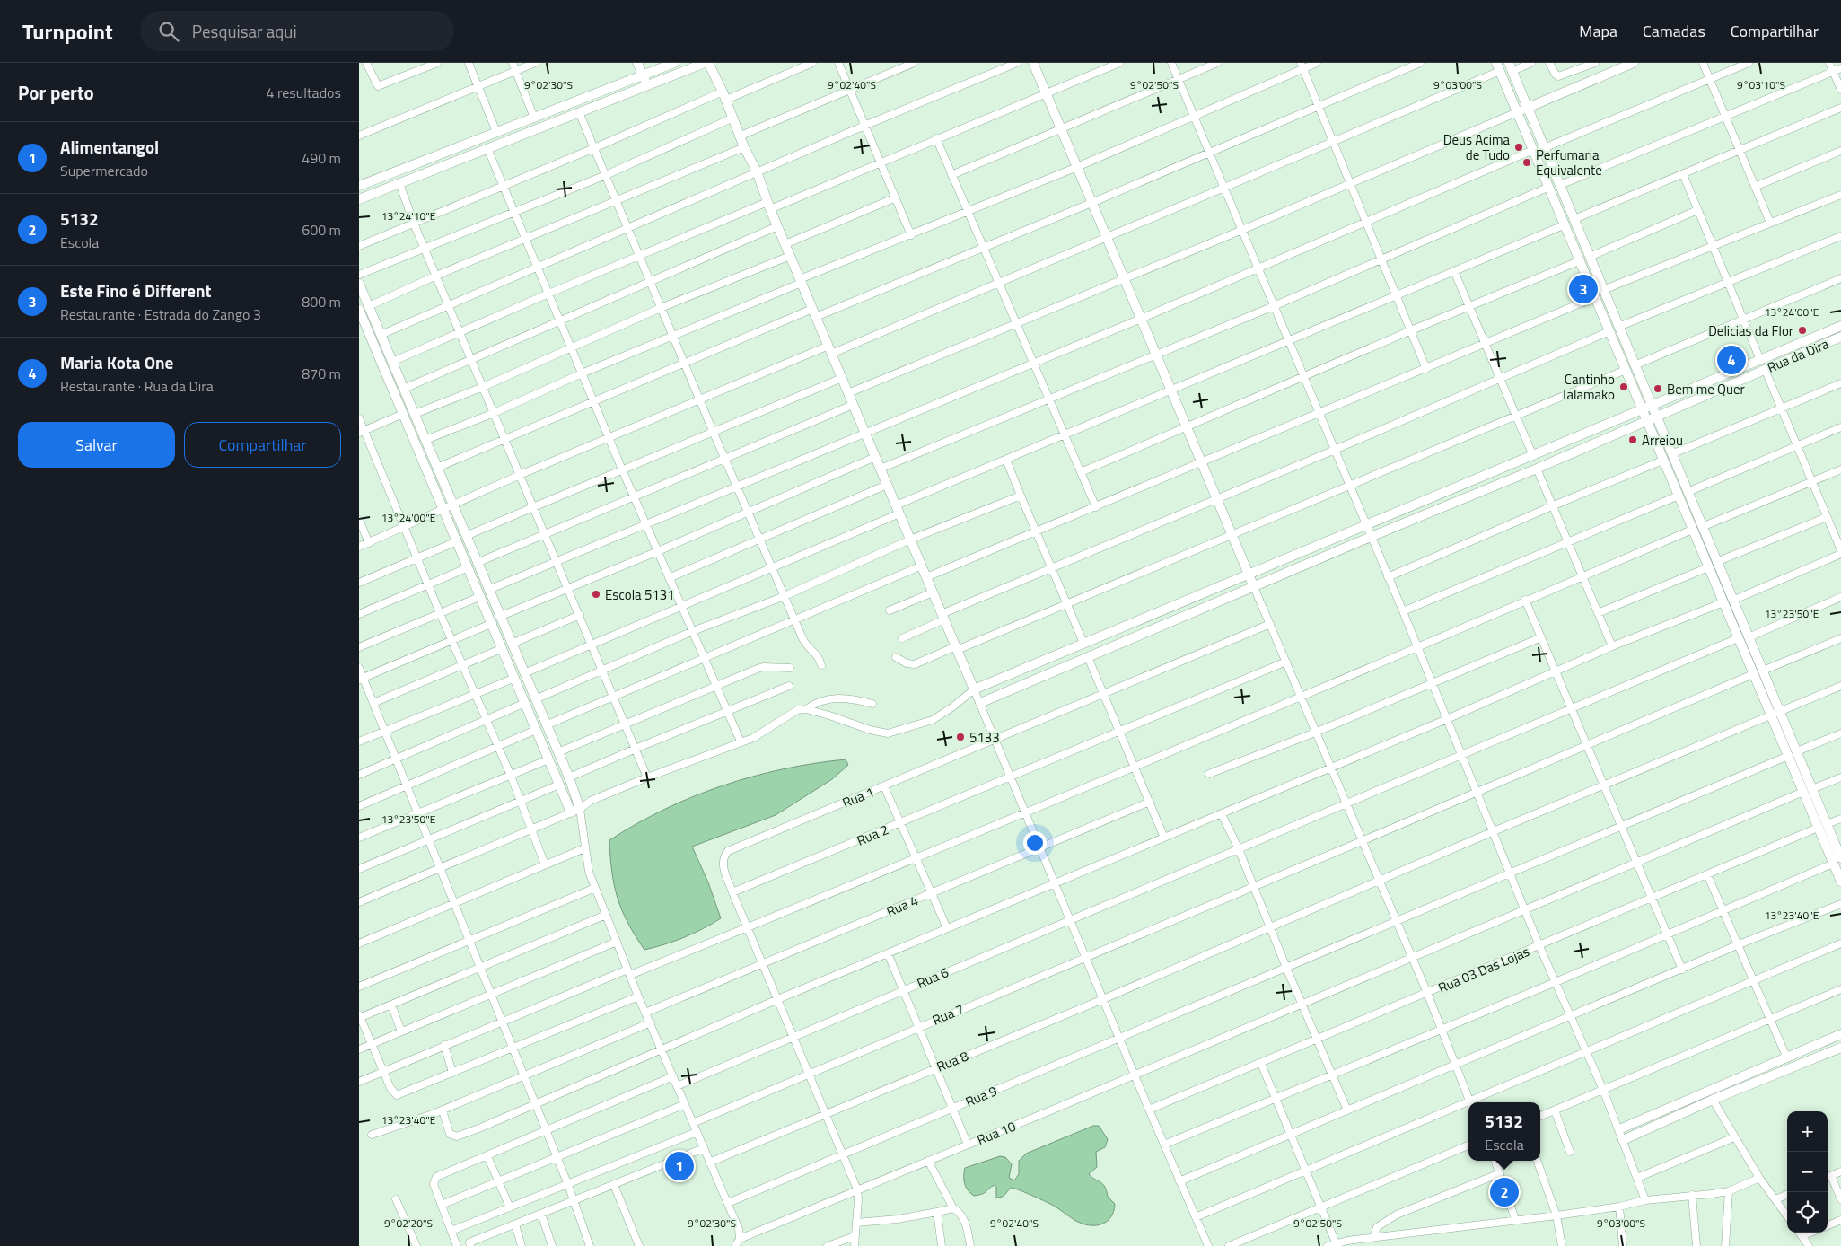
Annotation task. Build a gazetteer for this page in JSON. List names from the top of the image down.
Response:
{
  "streets": {
    "street": [
      "Rua da Dira",
      "Rua 1",
      "Rua 2",
      "Rua 4",
      "Rua 03 Das Lojas",
      "Rua 6",
      "Rua 7",
      "Rua 8",
      "Rua 9",
      "Rua 10"
    ]
  },
  "crossings": [
    ["Rua 1", "Rua 2"]
  ],
  "places": [
    "Deus Acima de Tudo",
    "Perfumaria Equivalente",
    "Delicias da Flor",
    "Cantinho Talamako",
    "Bem me Quer",
    "Arreiou",
    "Escola 5131",
    "5133"
  ],
  "page": {
    "header": "Turnpoint",
    "search": "Pesquisar aqui",
    "nav": ["Mapa", "Camadas", "Compartilhar"],
    "heading": ["Por perto", "4 resultados"],
    "list": [
      {
        "mark": "1",
        "name": "Alimentangol",
        "note": "Supermercado",
        "value": "490 m"
      },
      {
        "mark": "2",
        "name": "5132",
        "note": "Escola",
        "value": "600 m"
      },
      {
        "mark": "3",
        "name": "Este Fino é Different",
        "note": "Restaurante · Estrada do Zango 3",
        "value": "800 m"
      },
      {
        "mark": "4",
        "name": "Maria Kota One",
        "note": "Restaurante · Rua da Dira",
        "value": "870 m"
      }
    ],
    "pins": [
      "3",
      "4",
      "1",
      "2"
    ],
    "buttons": ["Salvar", "Compartilhar"],
    "popup": ["5132", "Escola"],
    "map_buttons": ["+", "−"]
  },
  "coordinates": [
    "9°02'30\"S",
    "9°02'40\"S",
    "9°02'50\"S",
    "9°03'00\"S",
    "9°03'10\"S",
    "13°24'10\"E",
    "13°24'00\"E",
    "13°23'50\"E",
    "13°23'40\"E",
    "9°02'20\"S"
  ]
}
